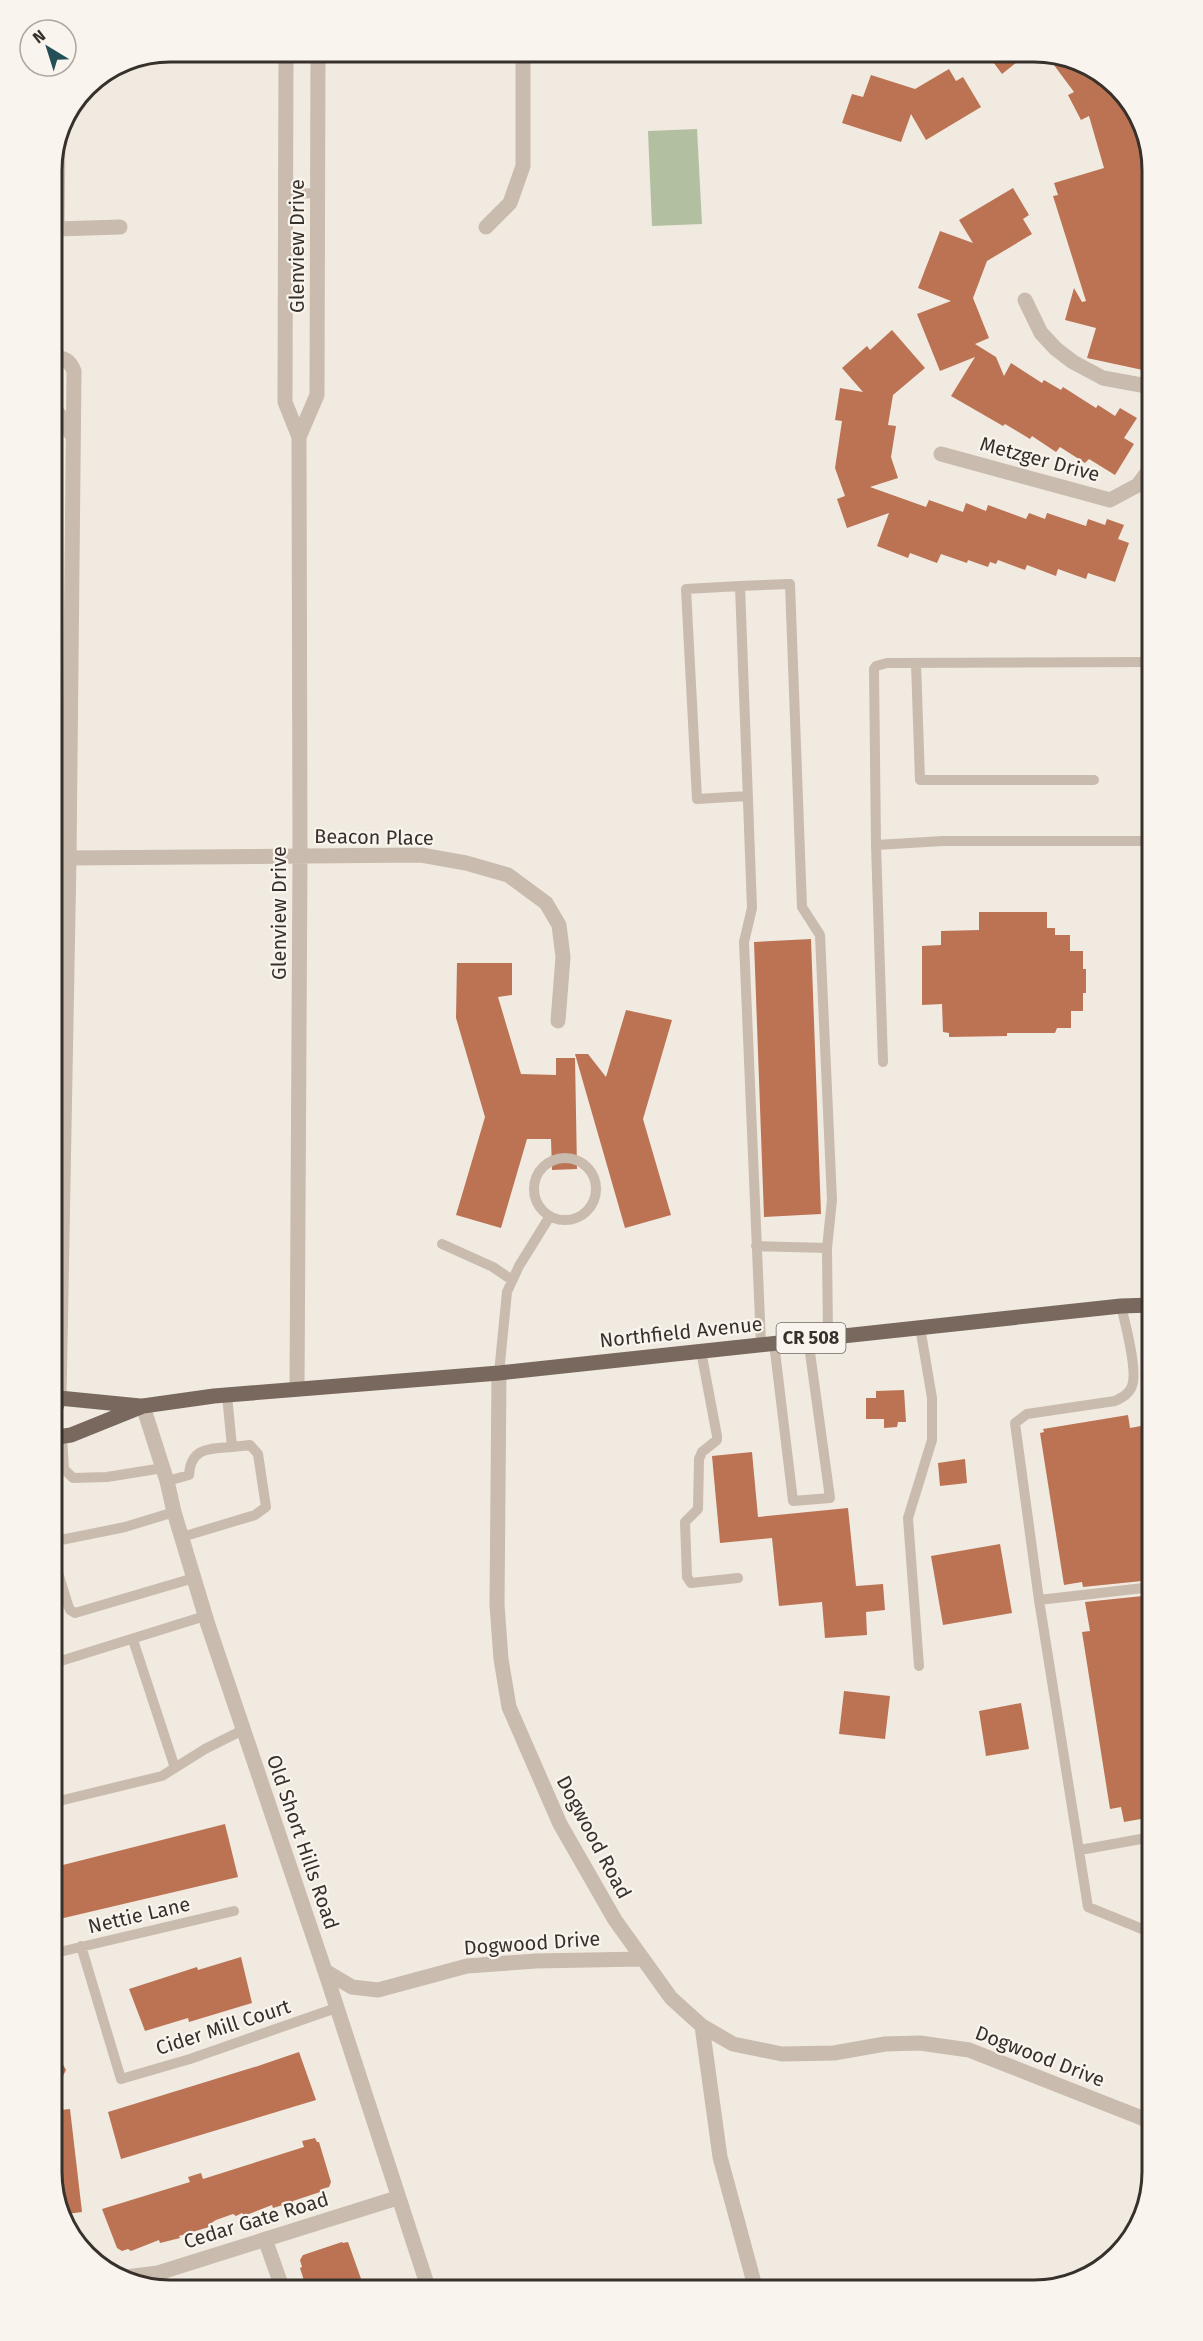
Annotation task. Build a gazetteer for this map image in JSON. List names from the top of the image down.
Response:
{
  "streets": {
    "main road": ["Northfield Avenue", "CR 508"],
    "street": [
      "Glenview Drive",
      "Metzger Drive",
      "Beacon Place",
      "Dogwood Road",
      "Old Short Hills Road",
      "Dogwood Drive",
      "Cedar Gate Road"
    ],
    "lane": ["Nettie Lane", "Cider Mill Court"]
  },
  "crossings": [
    ["Glenview Drive", "Beacon Place"],
    ["Glenview Drive", "Northfield Avenue"],
    ["Northfield Avenue", "CR 508"],
    ["Northfield Avenue", "Dogwood Road"],
    ["CR 508", "Old Short Hills Road"],
    ["Dogwood Road", "Dogwood Drive"],
    ["Old Short Hills Road", "Dogwood Drive"],
    ["Old Short Hills Road", "Cider Mill Court"],
    ["Old Short Hills Road", "Cedar Gate Road"],
    ["Nettie Lane", "Cider Mill Court"]
  ],
  "north": "top left"
}
